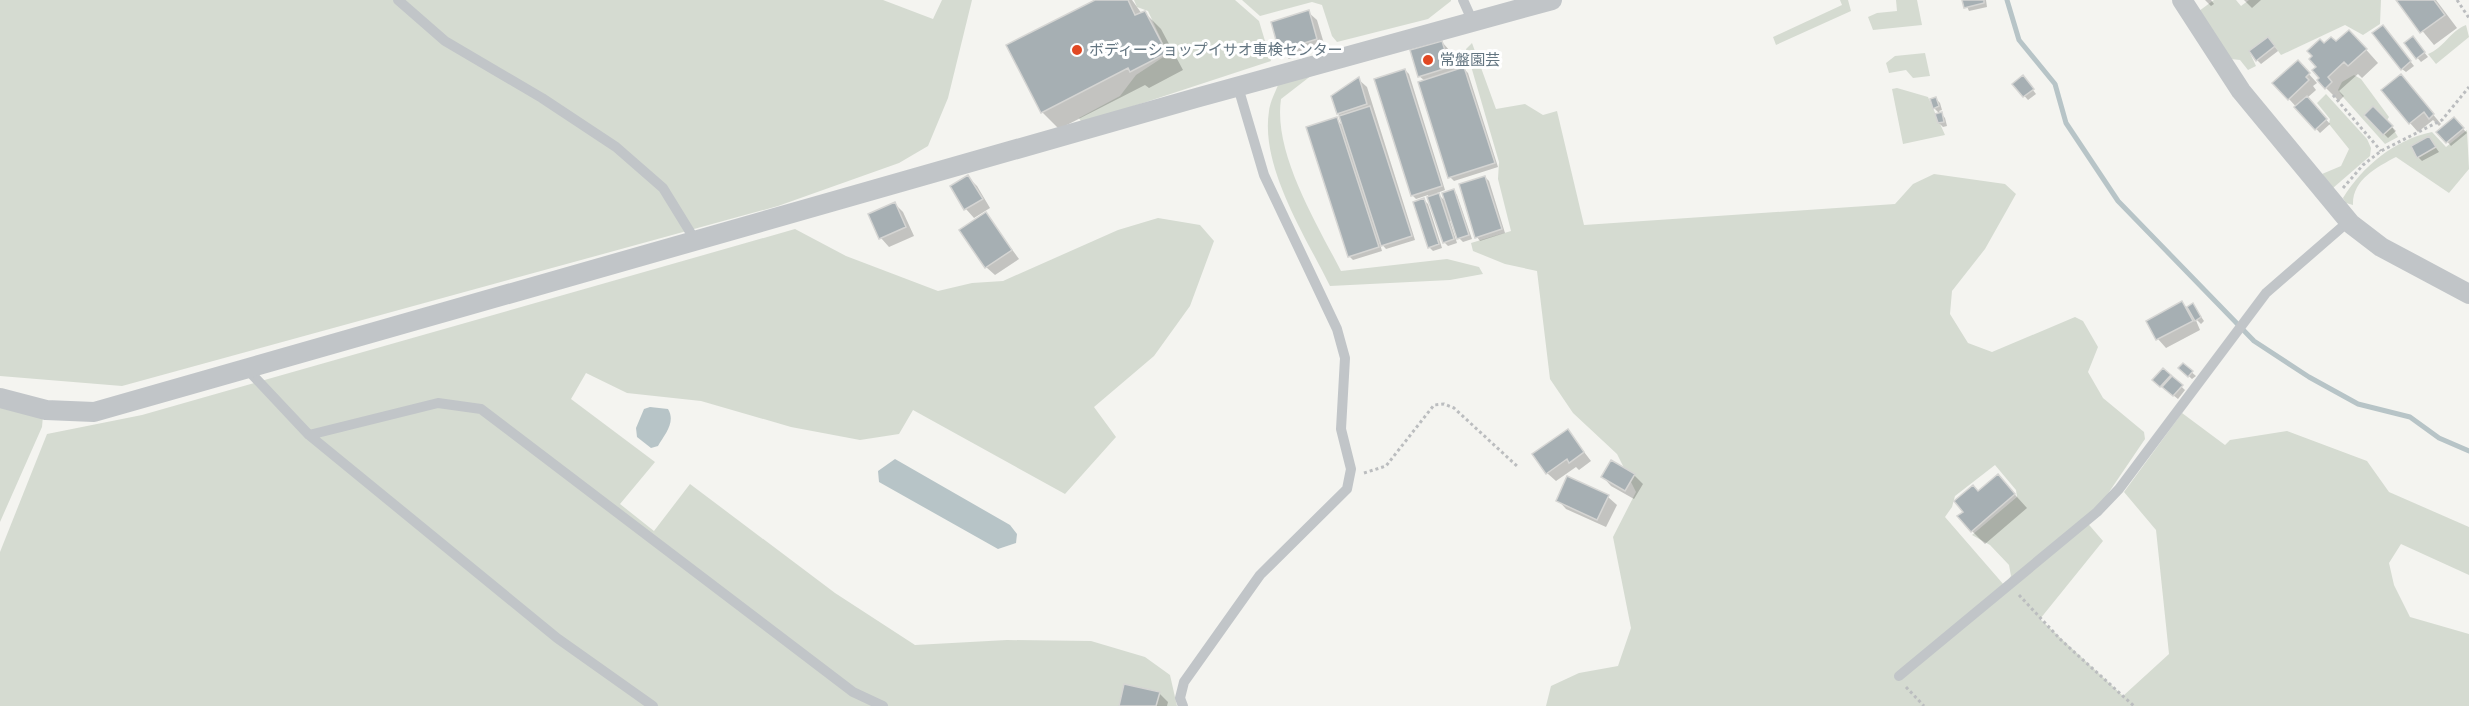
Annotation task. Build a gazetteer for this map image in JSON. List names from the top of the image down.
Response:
{
  "places": ["ボディーショップイサオ車検センター", "常盤園芸"]
}
